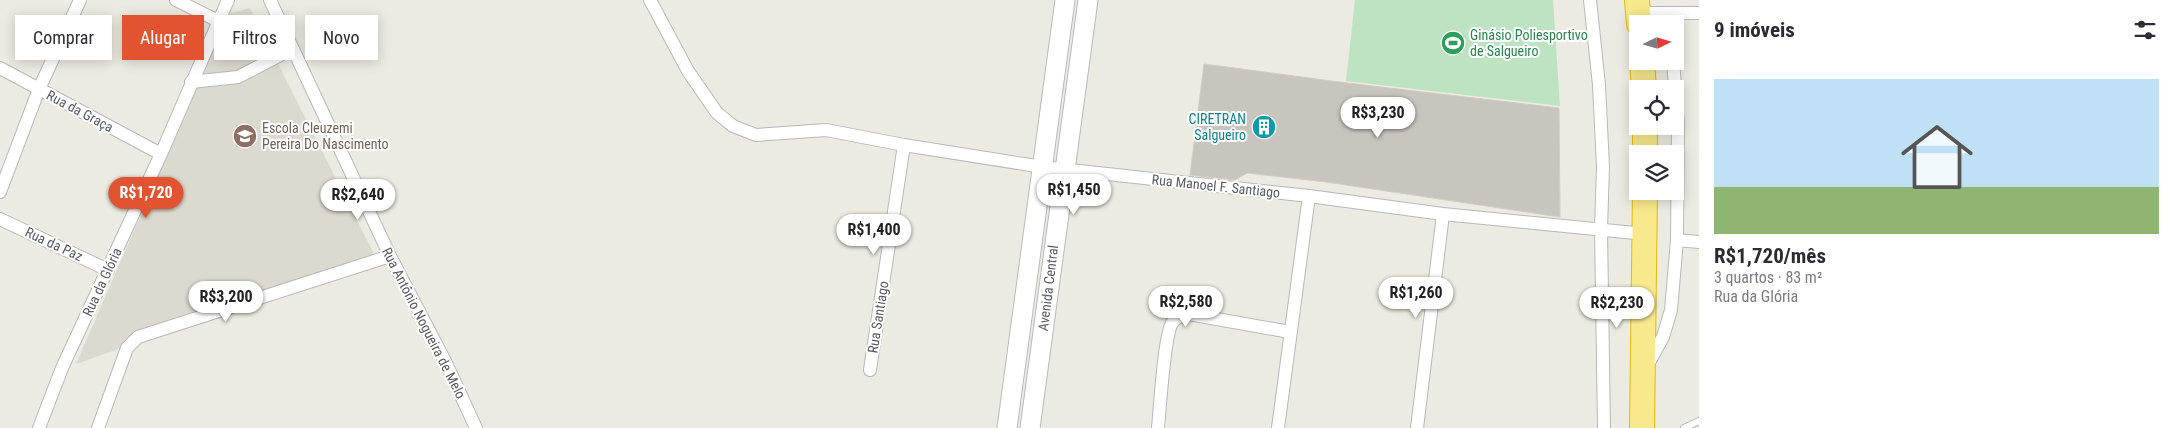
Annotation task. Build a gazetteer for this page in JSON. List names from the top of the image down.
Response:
{
  "streets": {
    "street": [
      "Rua da Graça",
      "Rua Manoel F. Santiago",
      "Rua da Paz",
      "Rua da Glória",
      "Avenida Central",
      "Rua Santiago",
      "Rua Antônio Nogueira de Melo"
    ]
  },
  "crossings": [
    ["Rua da Graça", "Rua da Glória"],
    ["Rua Manoel F. Santiago", "Avenida Central"],
    ["Rua Manoel F. Santiago", "Rua Santiago"],
    ["Rua da Paz", "Rua da Glória"]
  ],
  "places": {
    "sports": ["Ginásio Poliesportivo de Salgueiro"],
    "building": ["CIRETRAN Salgueiro"],
    "school or university": ["Escola Cleuzemi Pereira Do Nascimento"]
  },
  "north": "right",
  "page": {
    "heading": "9 imóveis",
    "chip": [
      "Comprar",
      "Alugar",
      "Filtros",
      "Novo"
    ],
    "list": [
      {
        "name": "R$1,720/mês",
        "note": "3 quartos · 83 m² · Rua da Glória"
      }
    ],
    "price": [
      "R$3,230",
      "R$1,450",
      "R$1,720",
      "R$2,640",
      "R$1,400",
      "R$1,260",
      "R$3,200",
      "R$2,580",
      "R$2,230"
    ]
  }
}
